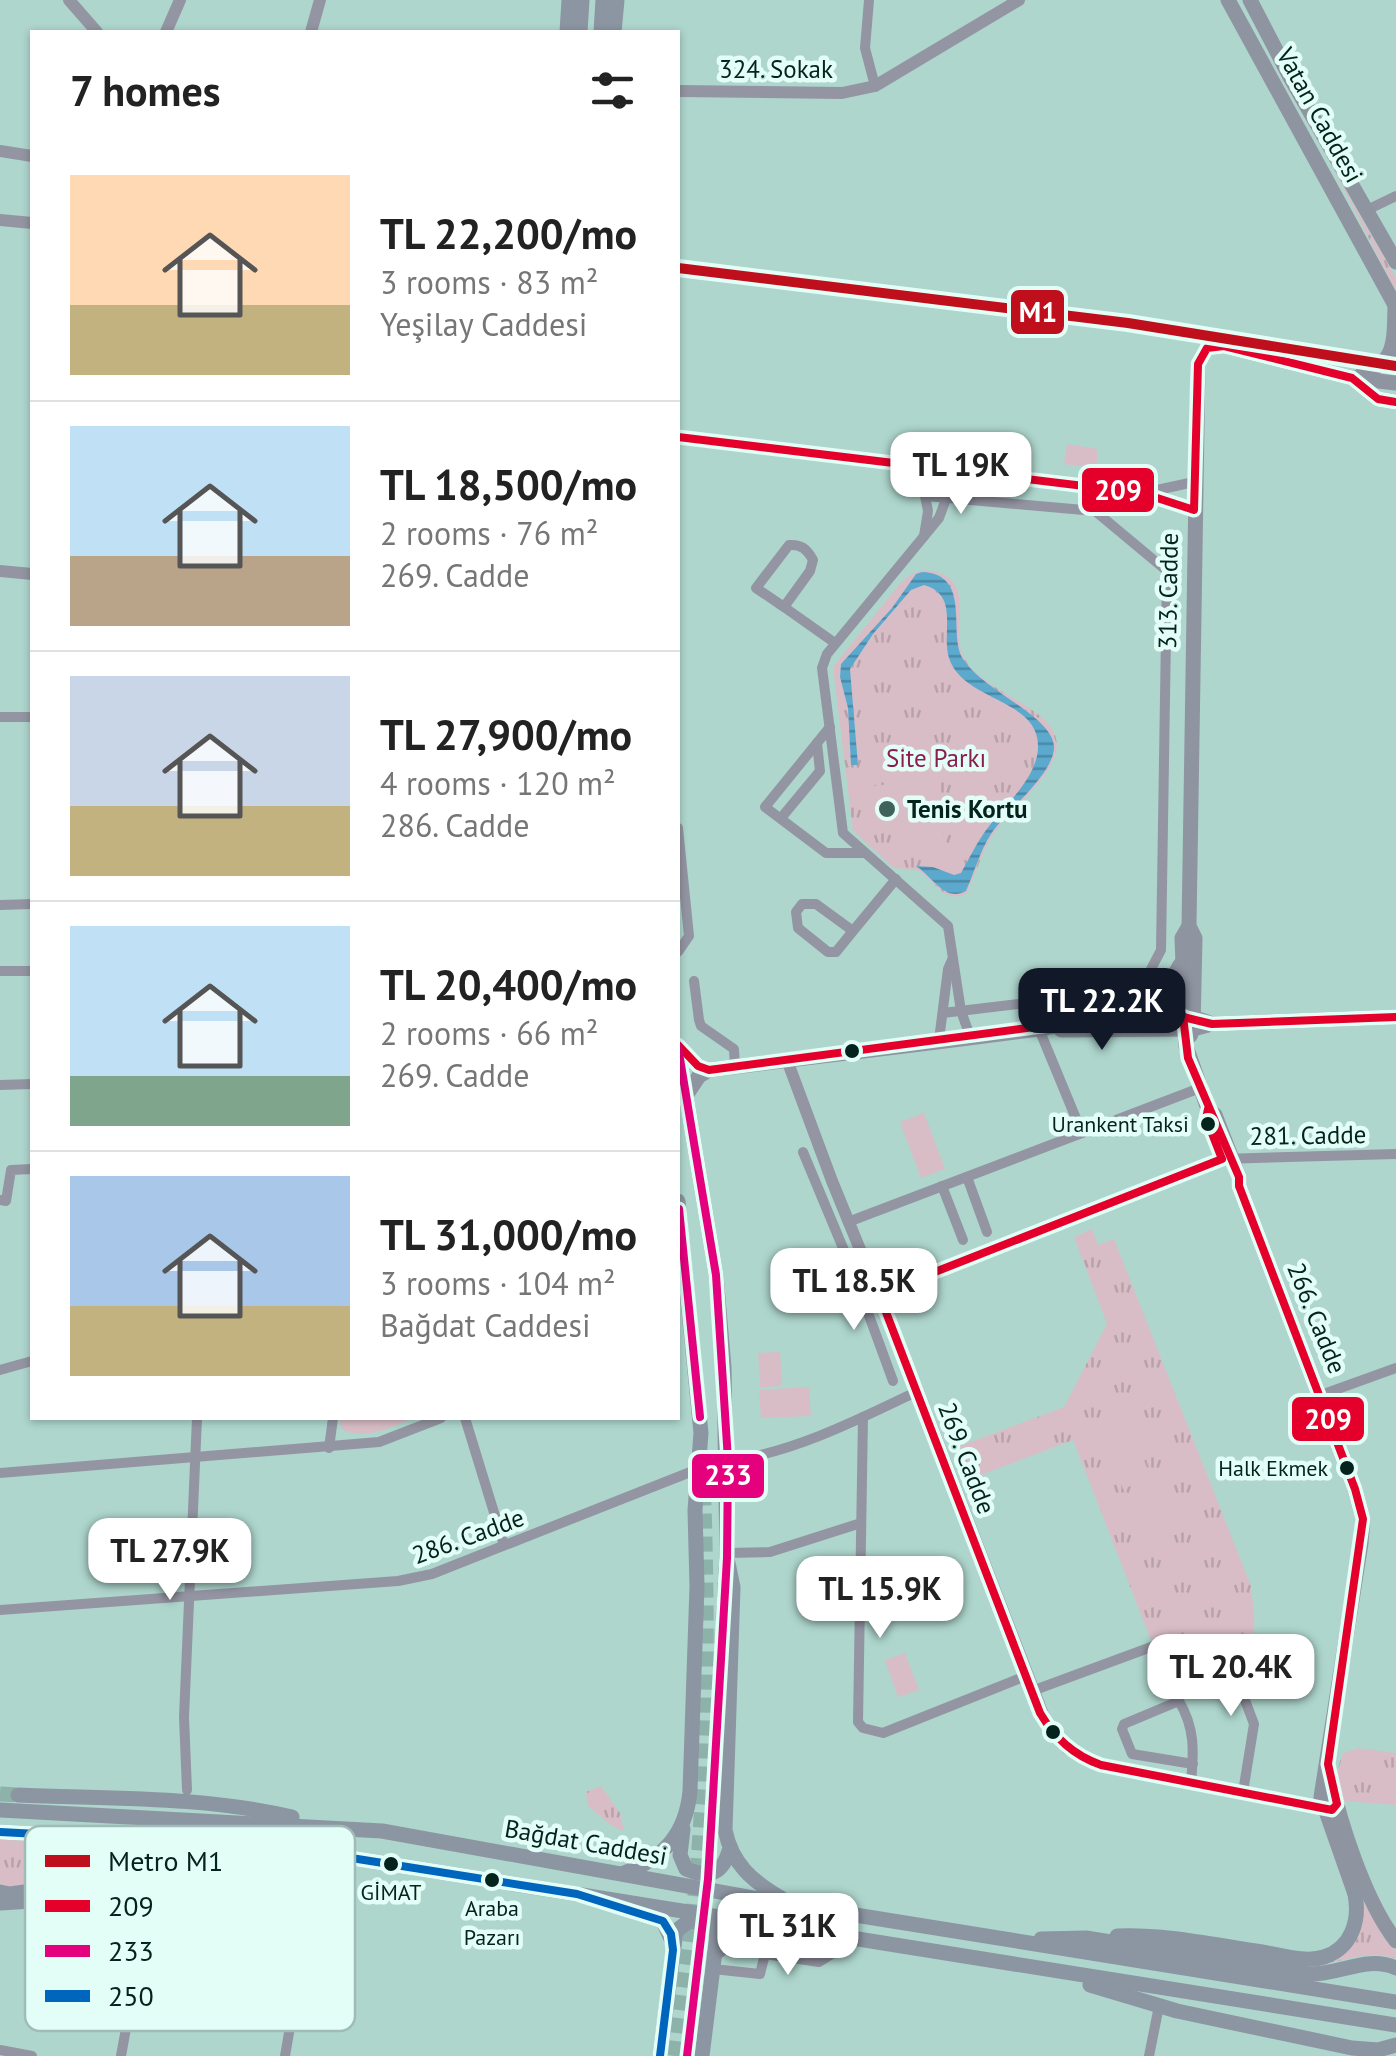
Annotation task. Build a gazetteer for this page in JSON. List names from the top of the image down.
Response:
{
  "streets": {
    "main road": [
      "Vatan Caddesi",
      "313. Cadde",
      "266. Cadde",
      "Bağdat Caddesi"
    ],
    "street": [
      "324. Sokak",
      "281. Cadde",
      "269. Cadde",
      "286. Cadde"
    ]
  },
  "crossings": [
    ["313. Cadde", "266. Cadde"],
    ["281. Cadde", "266. Cadde"],
    ["266. Cadde", "269. Cadde"]
  ],
  "parks": ["Site Parkı"],
  "places": [
    "Tenis Kortu",
    "Urankent Taksi",
    "Halk Ekmek",
    "GİMAT",
    "Araba Pazarı"
  ],
  "lines": [
    "metro line M1",
    "transit line 209",
    "transit line 233",
    "transit line 250"
  ],
  "legend": [
    "Metro M1",
    "209",
    "233",
    "250"
  ],
  "page": {
    "heading": "7 homes",
    "list": [
      {
        "name": "TL 22,200/mo",
        "note": "3 rooms · 83 m² · Yeşilay Caddesi"
      },
      {
        "name": "TL 18,500/mo",
        "note": "2 rooms · 76 m² · 269. Cadde"
      },
      {
        "name": "TL 27,900/mo",
        "note": "4 rooms · 120 m² · 286. Cadde"
      },
      {
        "name": "TL 20,400/mo",
        "note": "2 rooms · 66 m² · 269. Cadde"
      },
      {
        "name": "TL 31,000/mo",
        "note": "3 rooms · 104 m² · Bağdat Caddesi"
      }
    ],
    "price": [
      "TL 19K",
      "TL 22.2K",
      "TL 18.5K",
      "TL 27.9K",
      "TL 15.9K",
      "TL 20.4K",
      "TL 31K"
    ]
  }
}
